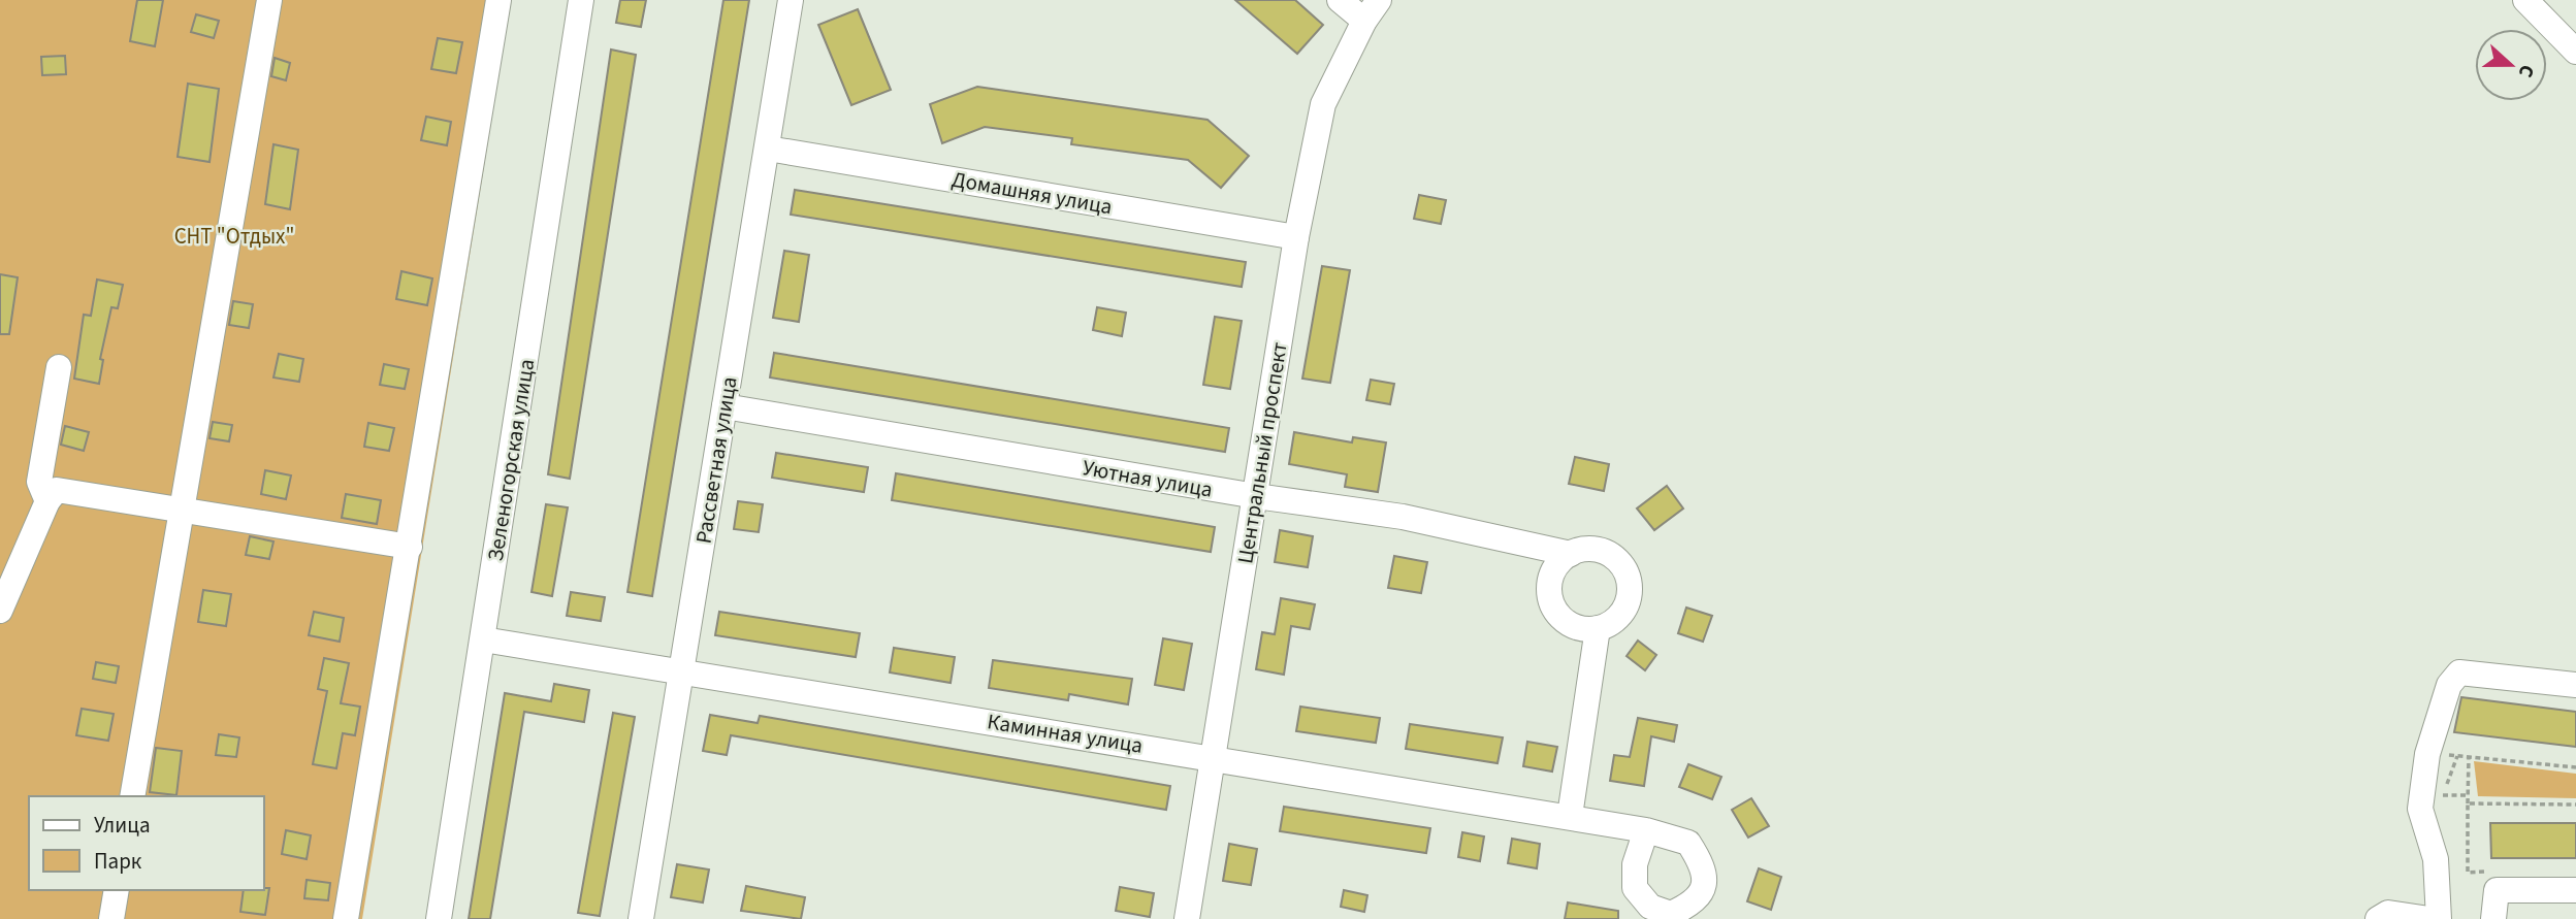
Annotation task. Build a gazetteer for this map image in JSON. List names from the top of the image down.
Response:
{
  "streets": {
    "street": [
      "Домашняя улица",
      "Центральный проспект",
      "Зеленогорская улица",
      "Рассветная улица",
      "Уютная улица",
      "Каминная улица"
    ]
  },
  "crossings": [
    ["Домашняя улица", "Центральный проспект"],
    ["Домашняя улица", "Рассветная улица"],
    ["Центральный проспект", "Уютная улица"],
    ["Центральный проспект", "Каминная улица"],
    ["Зеленогорская улица", "Каминная улица"],
    ["Рассветная улица", "Уютная улица"],
    ["Рассветная улица", "Каминная улица"]
  ],
  "parks": ["СНТ \"Отдых\""],
  "legend": ["Улица", "Парк"],
  "north": "right"
}
